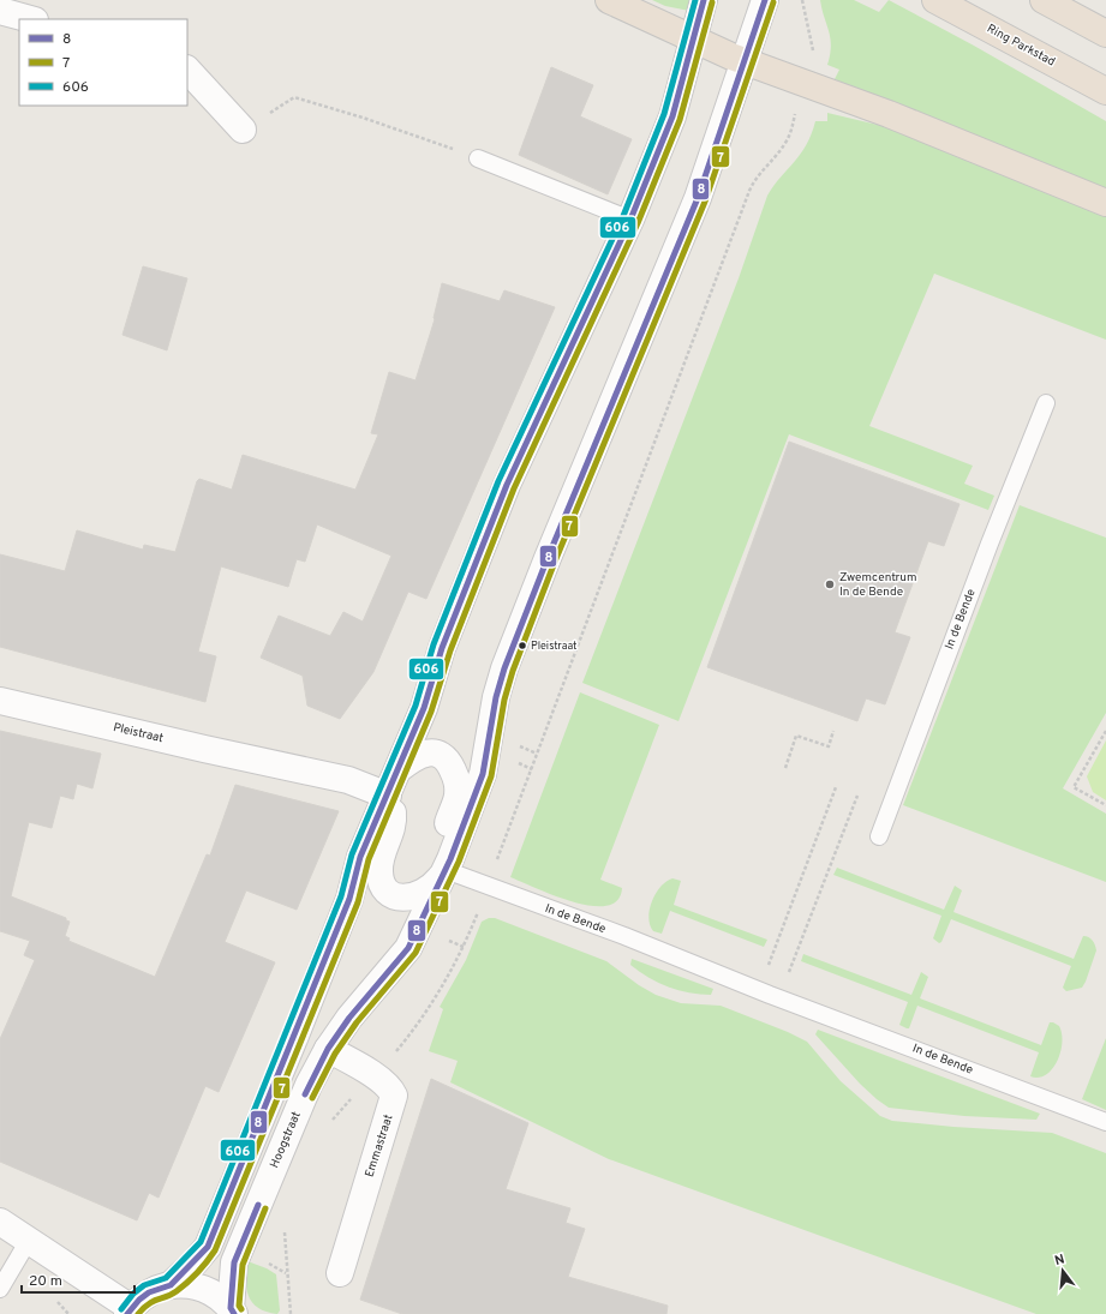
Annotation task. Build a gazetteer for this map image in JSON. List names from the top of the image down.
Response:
{
  "streets": {
    "highway": ["Ring Parkstad"],
    "main road": ["Pleistraat", "Hoogstraat", "Emmastraat"],
    "lane": ["In de Bende"]
  },
  "crossings": [
    ["In de Bende", "Hoogstraat"],
    ["Hoogstraat", "Emmastraat"]
  ],
  "places": ["Zwemcentrum In de Bende", "Pleistraat"],
  "lines": ["transit line 8", "transit line 606", "transit line 7"],
  "legend": ["8", "7", "606"],
  "scale_bar": "20 m",
  "north": "top"
}
